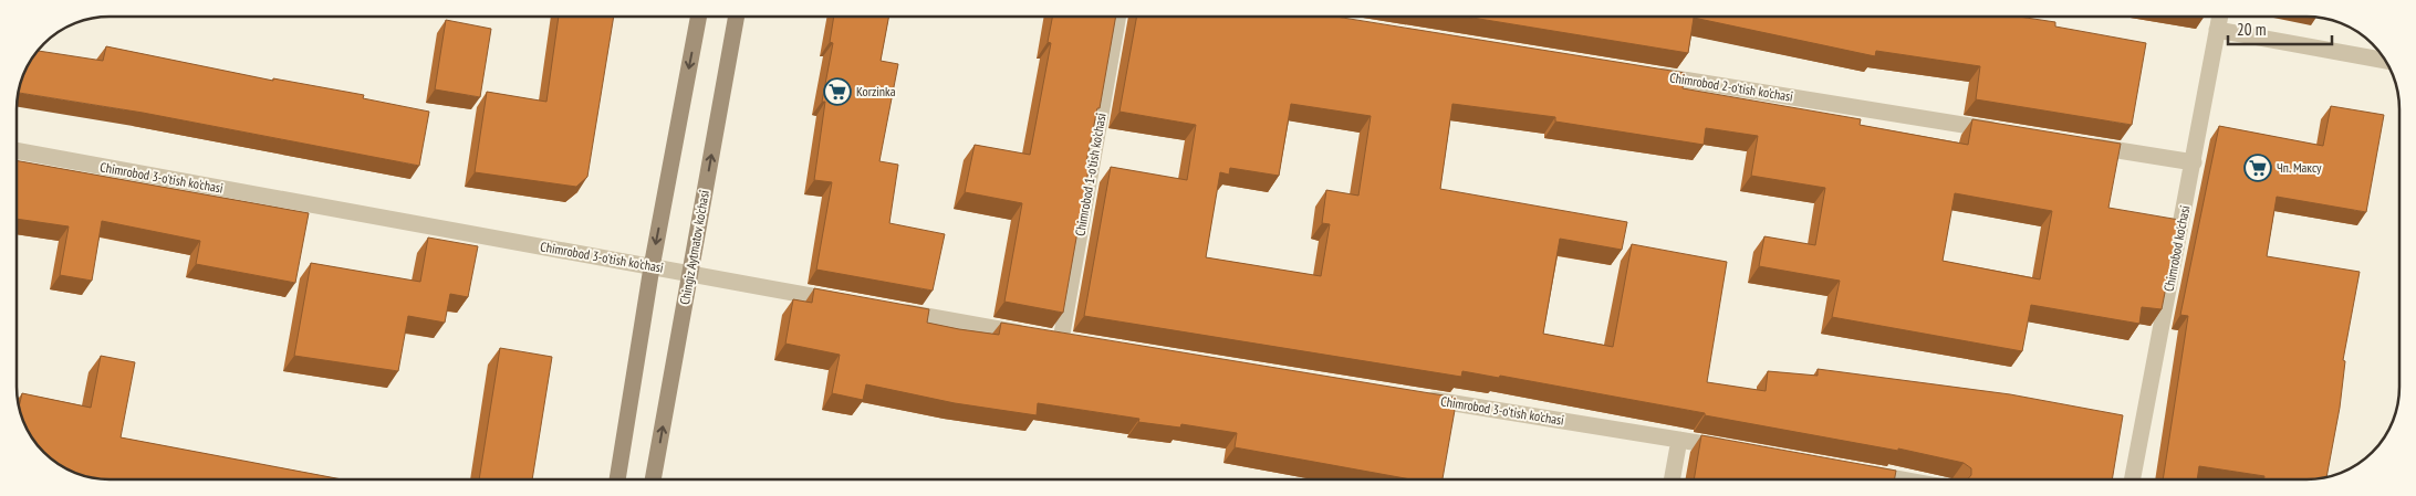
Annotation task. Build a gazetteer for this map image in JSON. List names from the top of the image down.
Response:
{
  "streets": {
    "main road": ["Chingiz Aytmatov ko'chasi"],
    "street": [
      "Chimrobod 2-o'tish ko'chasi",
      "Chimrobod 1-o'tish ko'chasi",
      "Chimrobod 3-o'tish ko'chasi",
      "Chimrobod ko'chasi"
    ]
  },
  "crossings": [
    ["Chimrobod 3-o'tish ko'chasi", "Chingiz Aytmatov ko'chasi"]
  ],
  "places": {
    "supermarket": ["Korzinka", "Чп. Максу"]
  },
  "scale_bar": "20 m"
}
